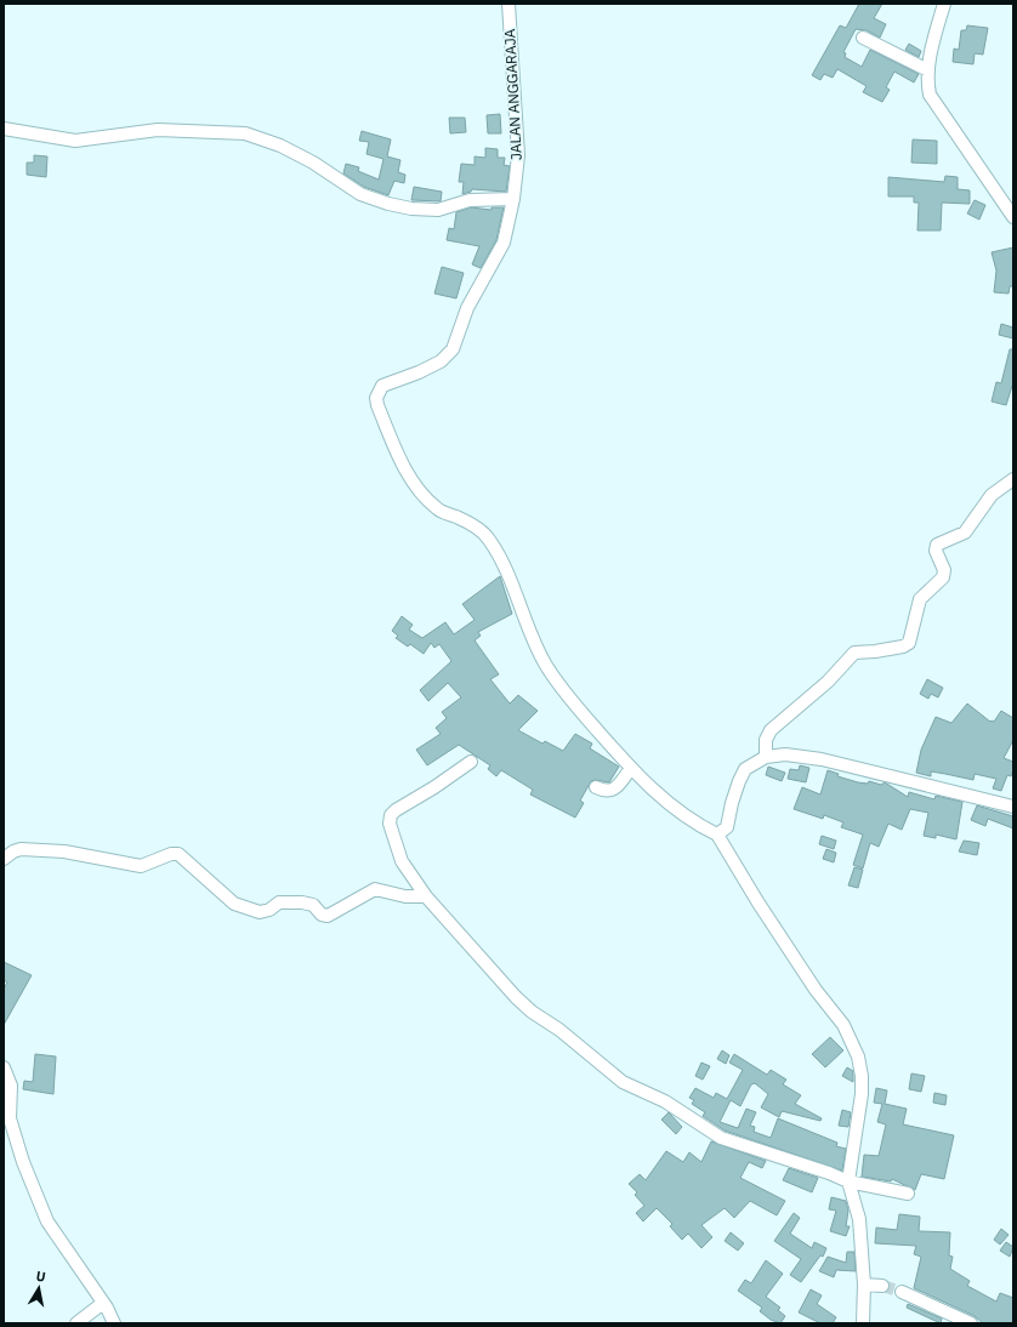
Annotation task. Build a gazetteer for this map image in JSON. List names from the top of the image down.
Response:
{
  "streets": {
    "street": ["JALAN ANGGARAJA"]
  },
  "north": "top"
}
